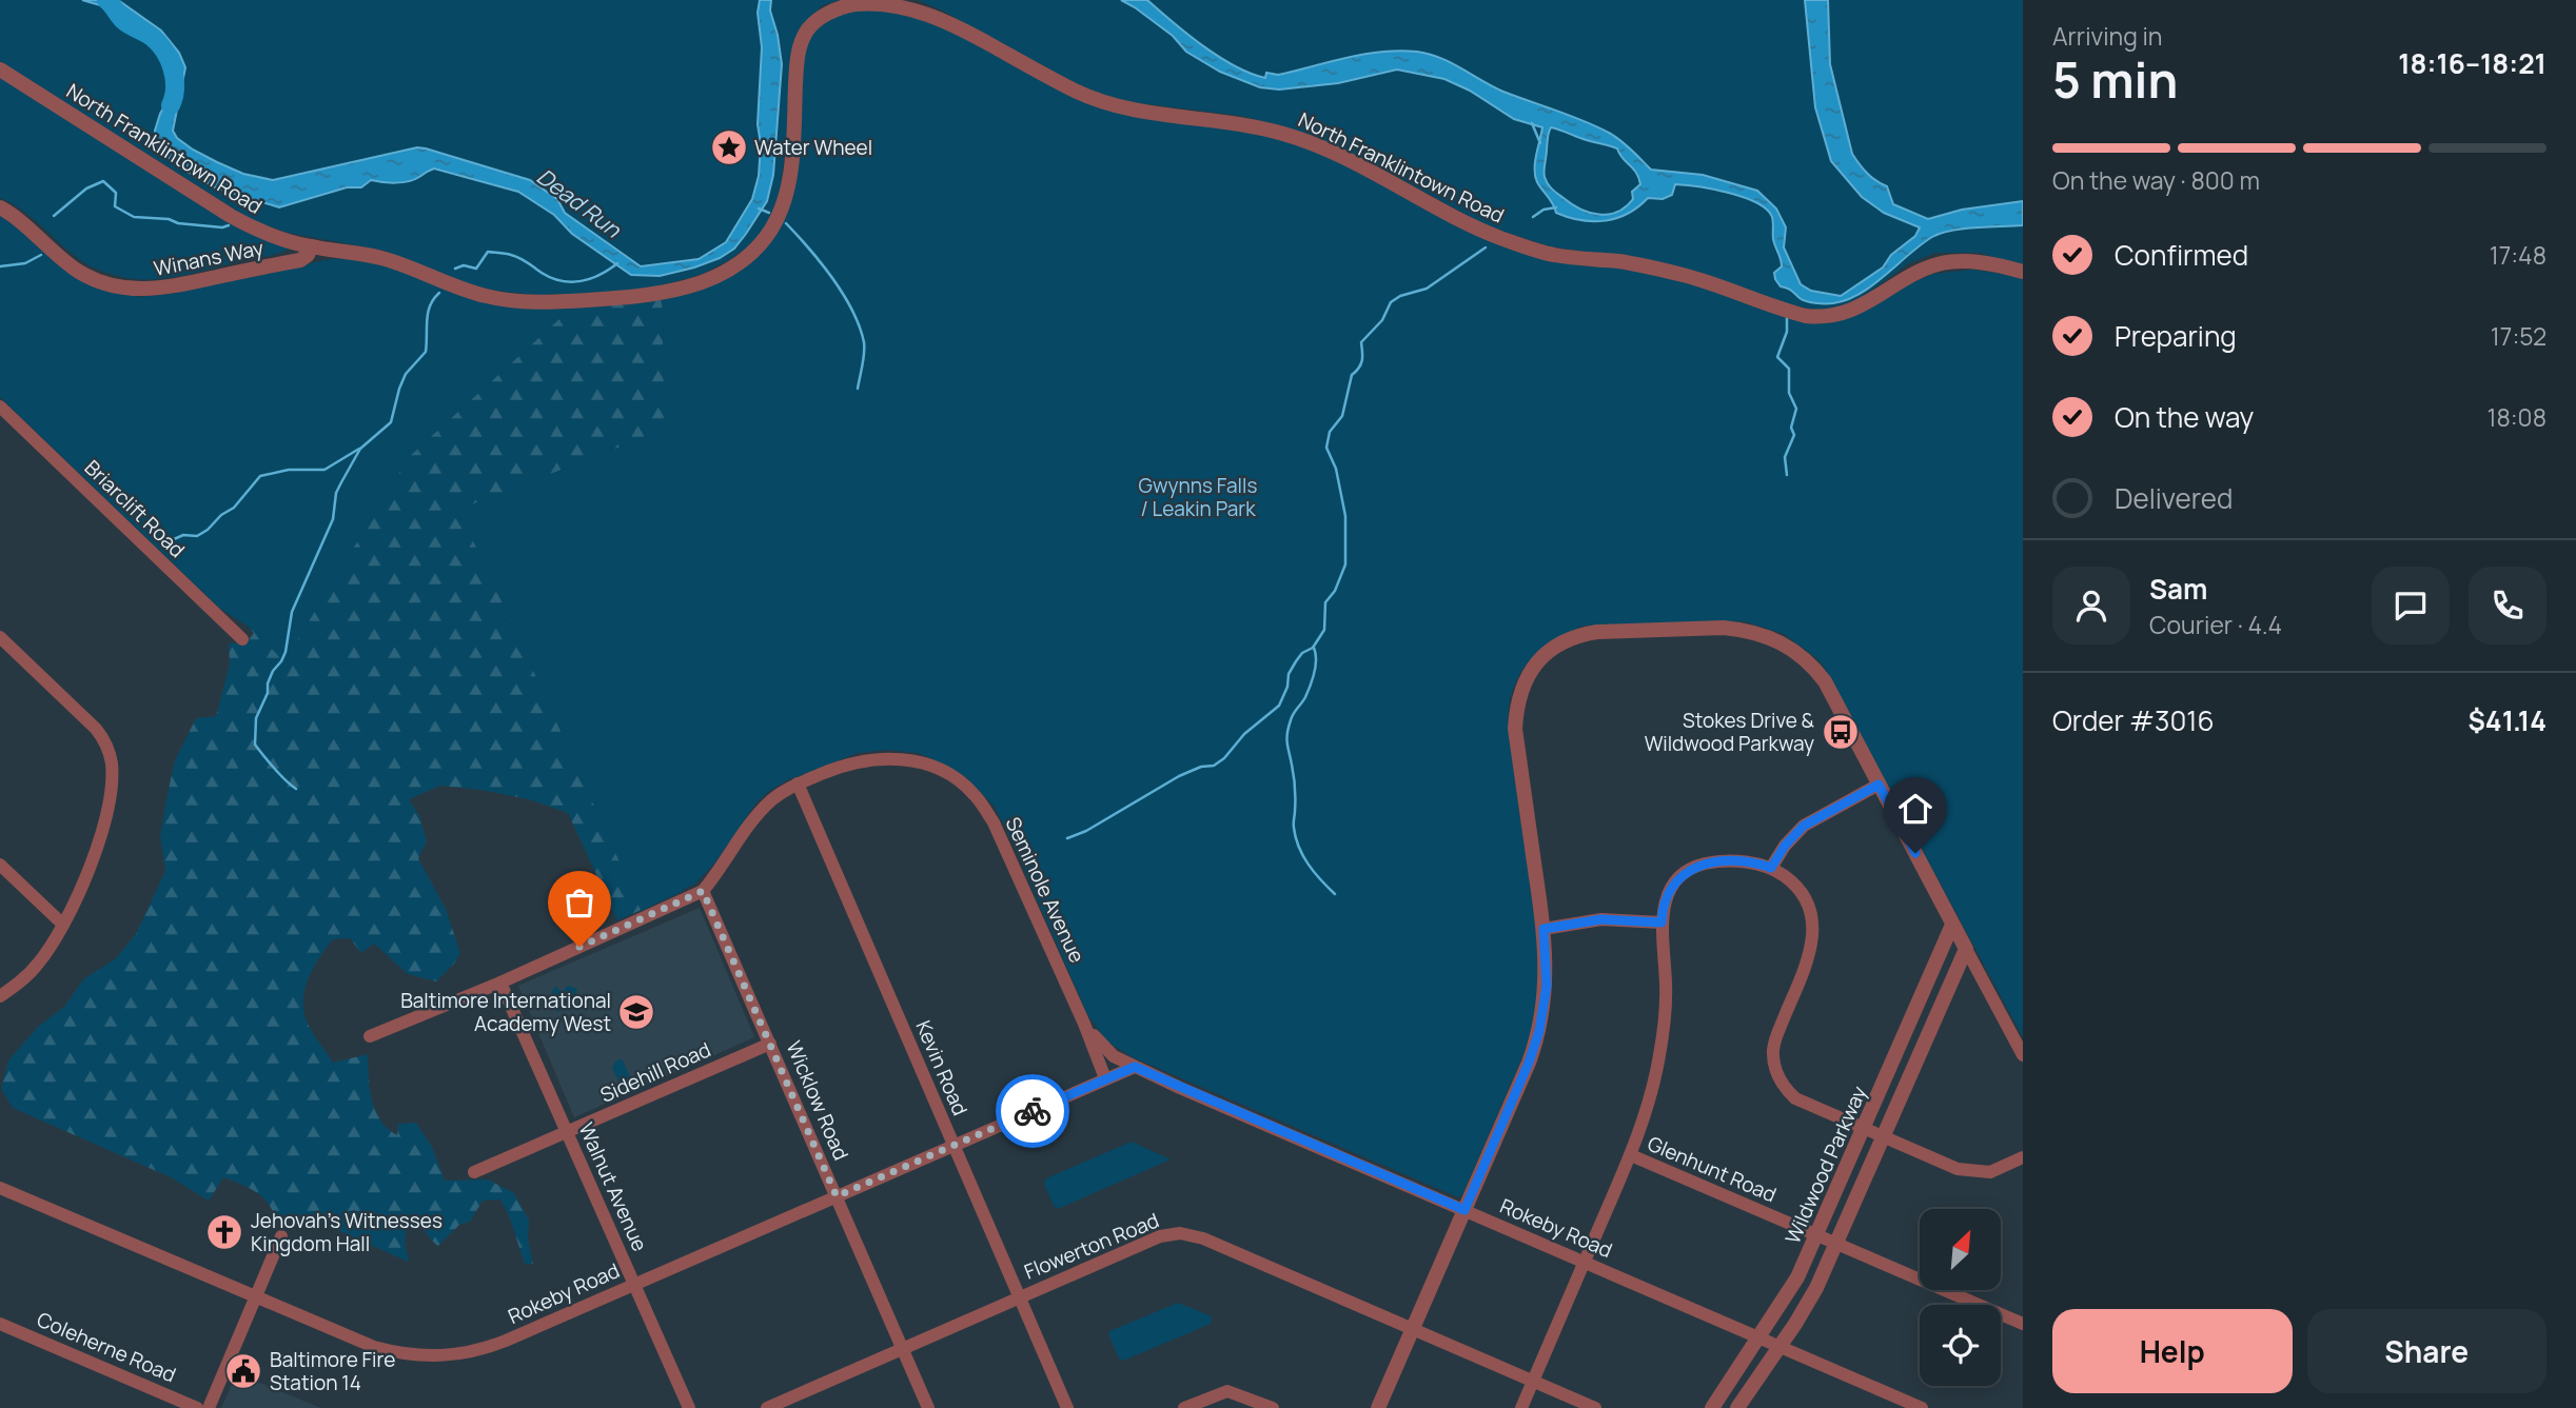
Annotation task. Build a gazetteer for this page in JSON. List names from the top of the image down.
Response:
{
  "streets": {
    "street": [
      "North Franklintown Road",
      "Winans Way",
      "Briarclift Road",
      "Seminole Avenue",
      "Kevin Road",
      "Sidehill Road",
      "Wicklow Road",
      "Wildwood Parkway",
      "Glenhunt Road",
      "Walnut Avenue",
      "Rokeby Road",
      "Flowerton Road",
      "Coleherne Road"
    ]
  },
  "crossings": [
    ["North Franklintown Road", "Winans Way"],
    ["Seminole Avenue", "Kevin Road"],
    ["Seminole Avenue", "Wicklow Road"],
    ["Seminole Avenue", "Walnut Avenue"],
    ["Seminole Avenue", "Rokeby Road"],
    ["Kevin Road", "Rokeby Road"],
    ["Kevin Road", "Flowerton Road"],
    ["Sidehill Road", "Wicklow Road"],
    ["Sidehill Road", "Walnut Avenue"],
    ["Wicklow Road", "Rokeby Road"],
    ["Wicklow Road", "Flowerton Road"],
    ["Wildwood Parkway", "Glenhunt Road"],
    ["Wildwood Parkway", "Rokeby Road"],
    ["Walnut Avenue", "Rokeby Road"]
  ],
  "water": ["Dead Run"],
  "parks": ["Gwynns Falls / Leakin Park"],
  "places": {
    "place": ["Water Wheel"],
    "bus stop": ["Stokes Drive & Wildwood Parkway"],
    "school or university": ["Baltimore International Academy West"],
    "church": ["Jehovah's Witnesses Kingdom Hall"],
    "public building": ["Baltimore Fire Station 14"]
  },
  "north": "top right",
  "page": {
    "heading": ["5 min", "Arriving in", "18:16–18:21"],
    "panel": [
      "Sam",
      "Courier · 4.4",
      "Order #3016",
      "$41.14"
    ],
    "bar": "On the way · 800 m",
    "list": [
      ["Confirmed", "17:48"],
      ["Preparing", "17:52"],
      ["On the way", "18:08"],
      "Delivered"
    ],
    "buttons": ["Help", "Share"]
  }
}
